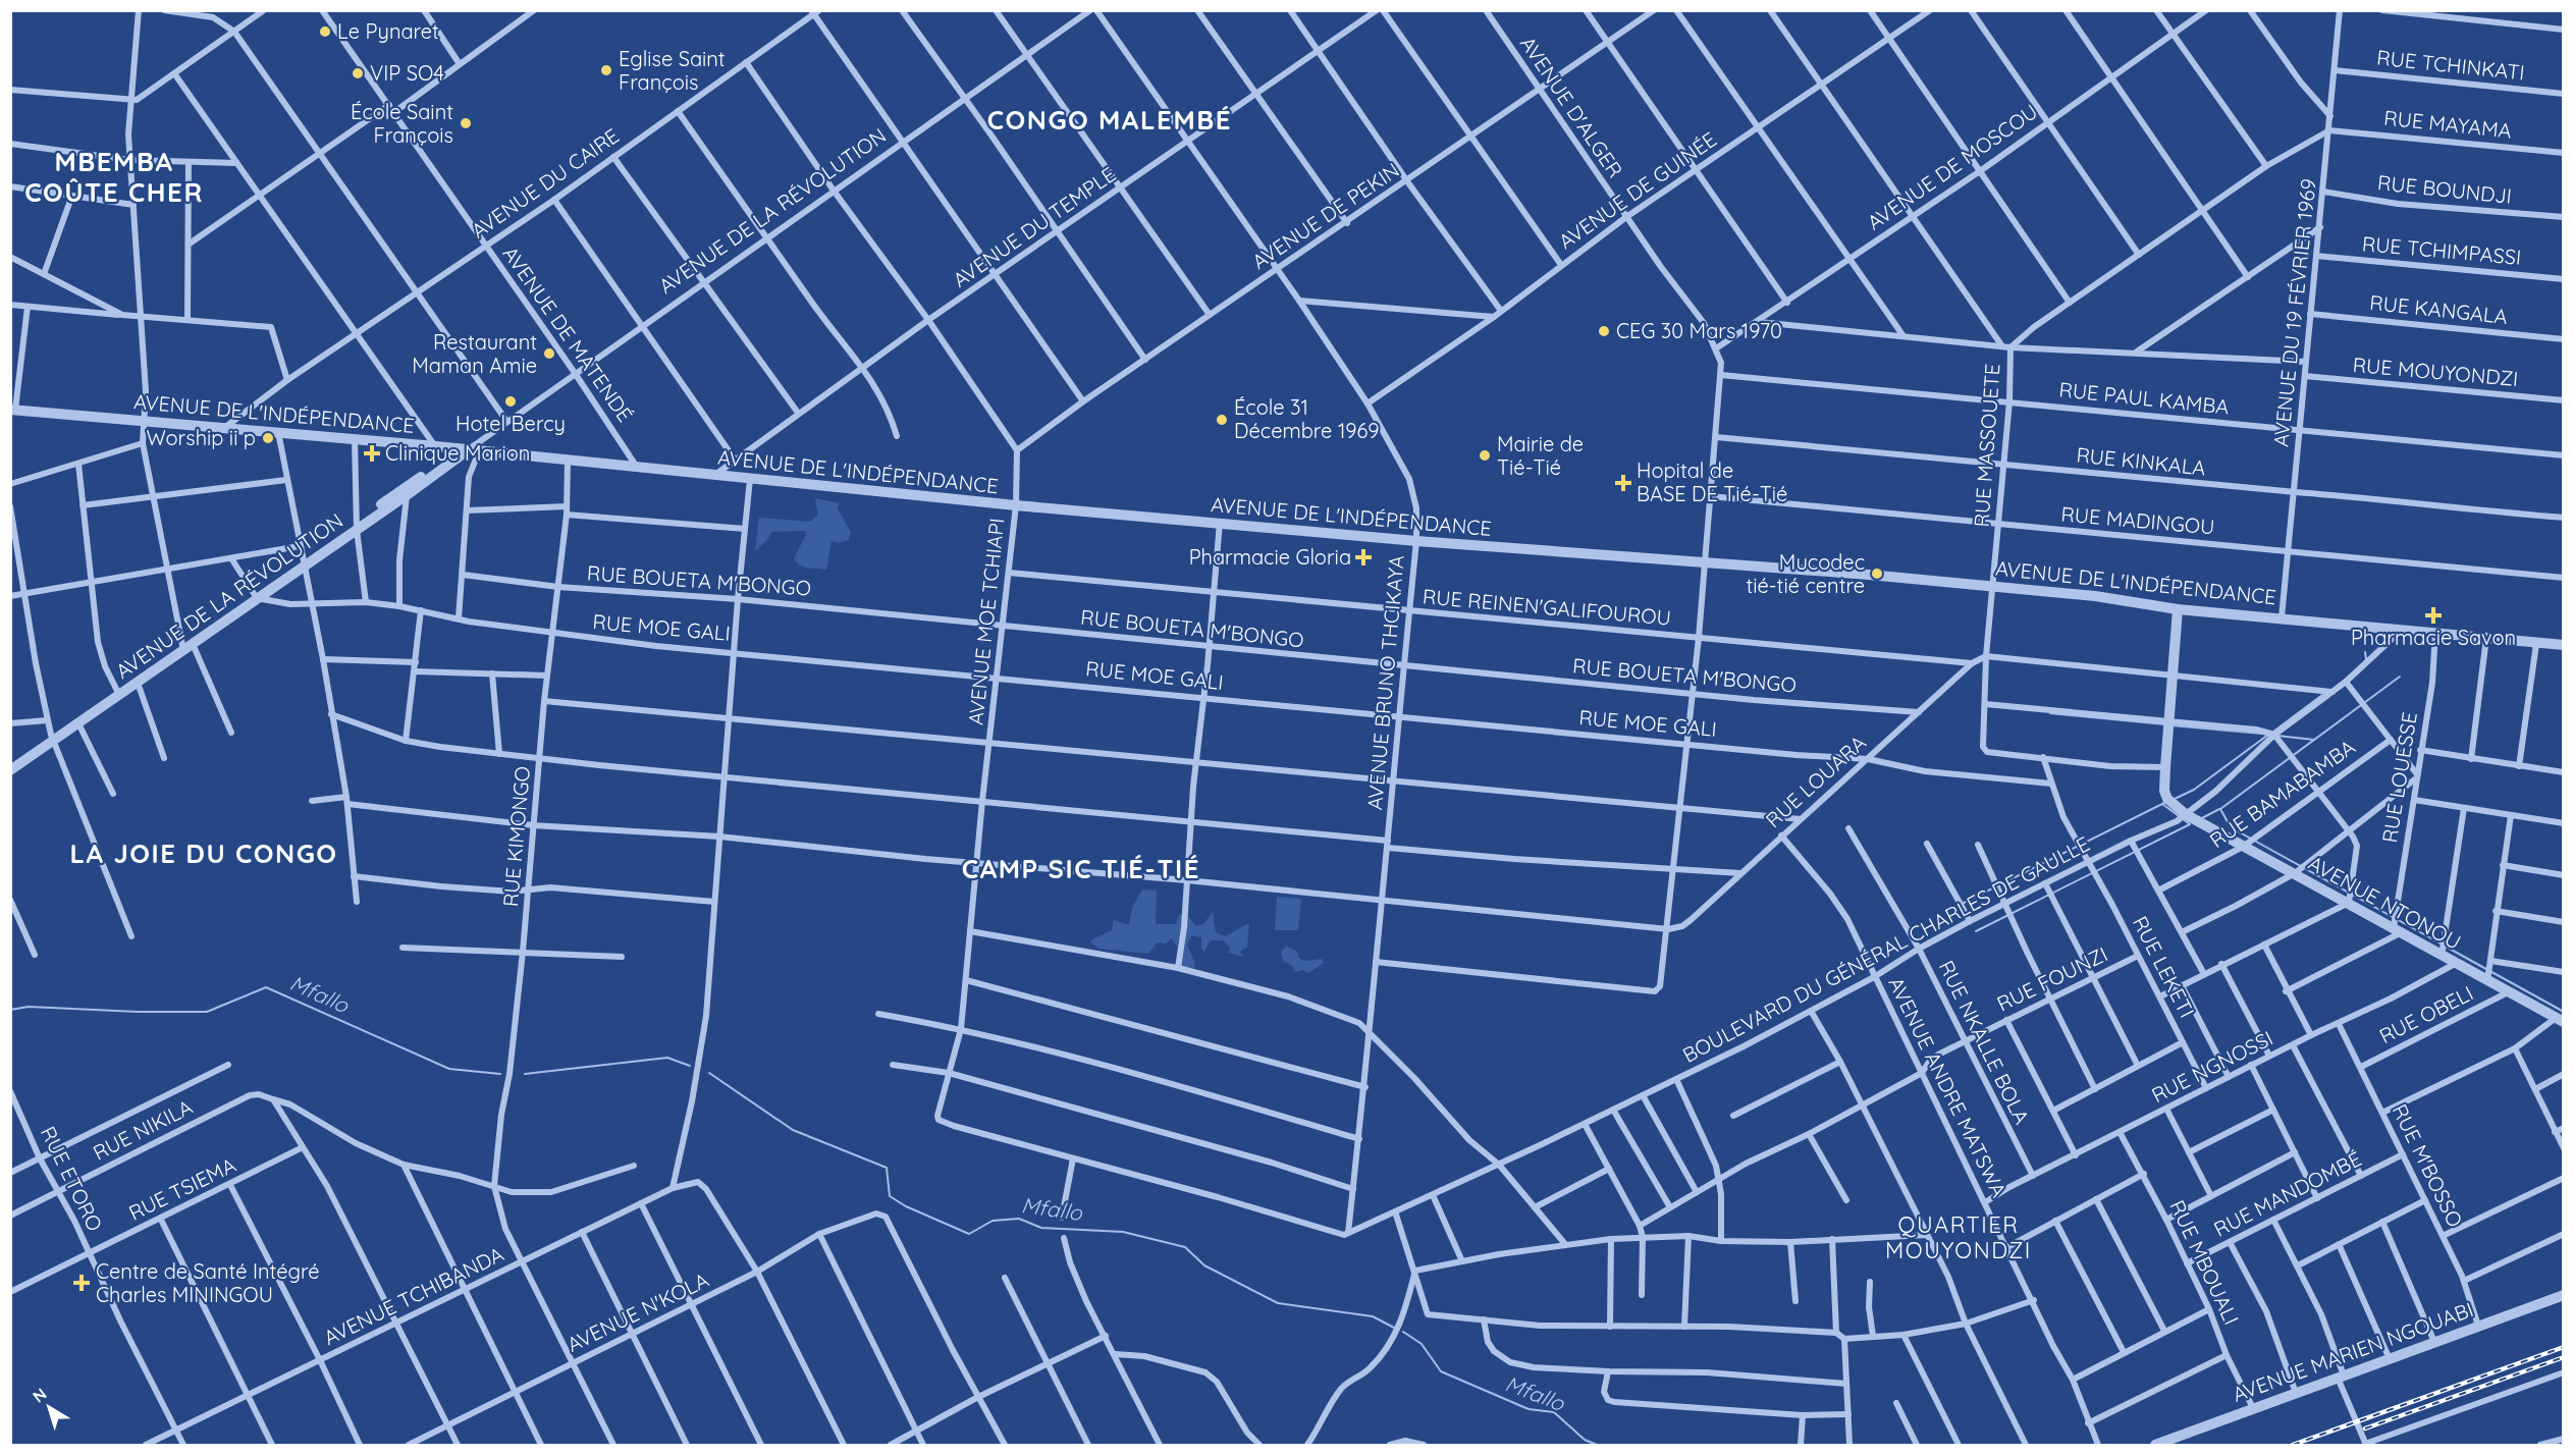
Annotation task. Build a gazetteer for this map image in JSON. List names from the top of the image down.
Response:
{
  "streets": {
    "street": [
      "RUE TCHINKATI",
      "AVENUE D'ALGER",
      "RUE MAYAMA",
      "AVENUE DE MOSCOU",
      "AVENUE DU CAIRE",
      "RUE BOUNDJI",
      "AVENUE DE GUINÉE",
      "AVENUE DE LA RÉVOLUTION",
      "AVENUE DE PEKIN",
      "AVENUE DU TEMPLE",
      "RUE TCHIMPASSI",
      "RUE KANGALA",
      "AVENUE DU 19 FÉVRIER 1969",
      "AVENUE DE MATENDÉ",
      "RUE MOUYONDZI",
      "RUE PAUL KAMBA",
      "AVENUE DE L'INDÉPENDANCE",
      "RUE MASSOUETE",
      "RUE KINKALA",
      "RUE MADINGOU",
      "RUE BOUETA M'BONGO",
      "RUE REINEN'GALIFOUROU",
      "AVENUE MOE TCHIAPI",
      "RUE MOE GALI",
      "AVENUE BRUNO THCIKAYA",
      "RUE LOUESSE",
      "RUE LOUARA",
      "RUE BAMABAMBA",
      "RUE KIMONGO",
      "AVENUE NTONOU",
      "BOULEVARD DU GÉNÉRAL CHARLES DE GAULLE",
      "RUE LEKETI",
      "RUE FOUNZI",
      "RUE OBELI",
      "RUE NKALLE BOLA",
      "RUE NGNOSSI",
      "AVENUE ANDRE MATSWA",
      "RUE NIKILA",
      "RUE M'BOSSO",
      "RUE ETORO",
      "RUE TSIEMA",
      "RUE MANDOMBÉ",
      "RUE MBOUALI",
      "AVENUE TCHIBANDA",
      "AVENUE N'KOLA",
      "AVENUE MARIEN NGOUABI"
    ]
  },
  "crossings": [
    ["RUE TCHINKATI", "AVENUE DU 19 FÉVRIER 1969"],
    ["AVENUE D'ALGER", "AVENUE DE MOSCOU"],
    ["AVENUE D'ALGER", "AVENUE DE GUINÉE"],
    ["AVENUE D'ALGER", "AVENUE DE PEKIN"],
    ["AVENUE D'ALGER", "RUE PAUL KAMBA"],
    ["AVENUE D'ALGER", "AVENUE DE L'INDÉPENDANCE"],
    ["AVENUE D'ALGER", "RUE KINKALA"],
    ["AVENUE D'ALGER", "RUE MADINGOU"],
    ["AVENUE D'ALGER", "RUE BOUETA M'BONGO"],
    ["AVENUE D'ALGER", "RUE REINEN'GALIFOUROU"],
    ["AVENUE D'ALGER", "RUE MOE GALI"],
    ["AVENUE D'ALGER", "AVENUE BRUNO THCIKAYA"],
    ["AVENUE D'ALGER", "RUE LOUARA"],
    ["RUE MAYAMA", "AVENUE DU 19 FÉVRIER 1969"],
    ["RUE MAYAMA", "RUE MASSOUETE"],
    ["AVENUE DU CAIRE", "AVENUE DE MATENDÉ"],
    ["AVENUE DU CAIRE", "AVENUE DE L'INDÉPENDANCE"],
    ["RUE BOUNDJI", "AVENUE DU 19 FÉVRIER 1969"],
    ["AVENUE DE GUINÉE", "AVENUE BRUNO THCIKAYA"],
    ["AVENUE DE LA RÉVOLUTION", "AVENUE DE MATENDÉ"],
    ["AVENUE DE LA RÉVOLUTION", "AVENUE DE L'INDÉPENDANCE"],
    ["AVENUE DE LA RÉVOLUTION", "RUE MOE GALI"],
    ["AVENUE DE PEKIN", "AVENUE MOE TCHIAPI"],
    ["AVENUE DE PEKIN", "AVENUE BRUNO THCIKAYA"],
    ["AVENUE DU TEMPLE", "AVENUE DE L'INDÉPENDANCE"],
    ["AVENUE DU TEMPLE", "AVENUE BRUNO THCIKAYA"],
    ["RUE TCHIMPASSI", "AVENUE DU 19 FÉVRIER 1969"],
    ["RUE KANGALA", "AVENUE DU 19 FÉVRIER 1969"],
    ["AVENUE DU 19 FÉVRIER 1969", "RUE MOUYONDZI"],
    ["AVENUE DU 19 FÉVRIER 1969", "RUE PAUL KAMBA"],
    ["AVENUE DU 19 FÉVRIER 1969", "AVENUE DE L'INDÉPENDANCE"],
    ["AVENUE DU 19 FÉVRIER 1969", "RUE MASSOUETE"],
    ["AVENUE DU 19 FÉVRIER 1969", "RUE KINKALA"],
    ["AVENUE DU 19 FÉVRIER 1969", "RUE MADINGOU"],
    ["AVENUE DE MATENDÉ", "AVENUE DE L'INDÉPENDANCE"],
    ["RUE PAUL KAMBA", "RUE MASSOUETE"],
    ["AVENUE DE L'INDÉPENDANCE", "RUE MASSOUETE"],
    ["AVENUE DE L'INDÉPENDANCE", "AVENUE MOE TCHIAPI"],
    ["AVENUE DE L'INDÉPENDANCE", "AVENUE BRUNO THCIKAYA"],
    ["AVENUE DE L'INDÉPENDANCE", "RUE LOUESSE"],
    ["AVENUE DE L'INDÉPENDANCE", "RUE KIMONGO"],
    ["AVENUE DE L'INDÉPENDANCE", "AVENUE NTONOU"],
    ["AVENUE DE L'INDÉPENDANCE", "BOULEVARD DU GÉNÉRAL CHARLES DE GAULLE"],
    ["RUE MASSOUETE", "RUE KINKALA"],
    ["RUE MASSOUETE", "RUE MADINGOU"],
    ["RUE MASSOUETE", "RUE LOUARA"],
    ["RUE MASSOUETE", "RUE LEKETI"],
    ["RUE BOUETA M'BONGO", "AVENUE MOE TCHIAPI"],
    ["RUE BOUETA M'BONGO", "AVENUE BRUNO THCIKAYA"],
    ["RUE BOUETA M'BONGO", "RUE LOUARA"],
    ["RUE BOUETA M'BONGO", "RUE KIMONGO"],
    ["RUE REINEN'GALIFOUROU", "AVENUE MOE TCHIAPI"],
    ["RUE REINEN'GALIFOUROU", "AVENUE BRUNO THCIKAYA"],
    ["RUE REINEN'GALIFOUROU", "RUE LOUARA"],
    ["AVENUE MOE TCHIAPI", "RUE MOE GALI"],
    ["RUE MOE GALI", "AVENUE BRUNO THCIKAYA"],
    ["RUE MOE GALI", "RUE LOUARA"],
    ["RUE MOE GALI", "RUE KIMONGO"],
    ["RUE MOE GALI", "RUE LEKETI"],
    ["AVENUE BRUNO THCIKAYA", "BOULEVARD DU GÉNÉRAL CHARLES DE GAULLE"],
    ["RUE LOUESSE", "AVENUE NTONOU"],
    ["RUE LOUARA", "AVENUE ANDRE MATSWA"],
    ["RUE BAMABAMBA", "AVENUE NTONOU"],
    ["RUE KIMONGO", "AVENUE TCHIBANDA"],
    ["RUE KIMONGO", "AVENUE N'KOLA"],
    ["AVENUE NTONOU", "BOULEVARD DU GÉNÉRAL CHARLES DE GAULLE"],
    ["AVENUE NTONOU", "RUE OBELI"],
    ["AVENUE NTONOU", "RUE NGNOSSI"],
    ["BOULEVARD DU GÉNÉRAL CHARLES DE GAULLE", "RUE LEKETI"],
    ["BOULEVARD DU GÉNÉRAL CHARLES DE GAULLE", "RUE NKALLE BOLA"],
    ["BOULEVARD DU GÉNÉRAL CHARLES DE GAULLE", "AVENUE ANDRE MATSWA"],
    ["RUE LEKETI", "RUE FOUNZI"],
    ["RUE LEKETI", "RUE NGNOSSI"],
    ["RUE FOUNZI", "RUE NKALLE BOLA"],
    ["RUE FOUNZI", "AVENUE ANDRE MATSWA"],
    ["RUE OBELI", "RUE M'BOSSO"],
    ["RUE NKALLE BOLA", "RUE NGNOSSI"],
    ["RUE NGNOSSI", "AVENUE ANDRE MATSWA"],
    ["RUE NGNOSSI", "RUE M'BOSSO"],
    ["RUE NGNOSSI", "RUE MBOUALI"],
    ["RUE NIKILA", "RUE ETORO"],
    ["RUE M'BOSSO", "RUE MANDOMBÉ"],
    ["RUE M'BOSSO", "AVENUE MARIEN NGOUABI"],
    ["RUE ETORO", "RUE TSIEMA"],
    ["RUE ETORO", "AVENUE TCHIBANDA"],
    ["RUE MANDOMBÉ", "RUE MBOUALI"],
    ["RUE MBOUALI", "AVENUE MARIEN NGOUABI"],
    ["AVENUE TCHIBANDA", "AVENUE N'KOLA"]
  ],
  "districts": [
    "CONGO MALEMBÉ",
    "MBEMBA COÛTE CHER",
    "LA JOIE DU CONGO",
    "CAMP SIC TIÉ-TIÉ",
    "QUARTIER MOUYONDZI"
  ],
  "water": ["Mfallo"],
  "places": {
    "other": [
      "Le Pynaret",
      "Eglise Saint François",
      "VIP SO4",
      "École Saint François",
      "CEG 30 Mars 1970",
      "Restaurant Maman Amie",
      "Hotel Bercy",
      "École 31 Décembre 1969",
      "Worship ii p",
      "Mairie de Tié-Tié",
      "Mucodec tié-tié centre"
    ],
    "health": [
      "Clinique Marion",
      "Hopital de BASE DE Tié-Tié",
      "Pharmacie Gloria",
      "Pharmacie Savon",
      "Centre de Santé Intégré Charles MININGOU"
    ]
  },
  "north": "top left"
}
